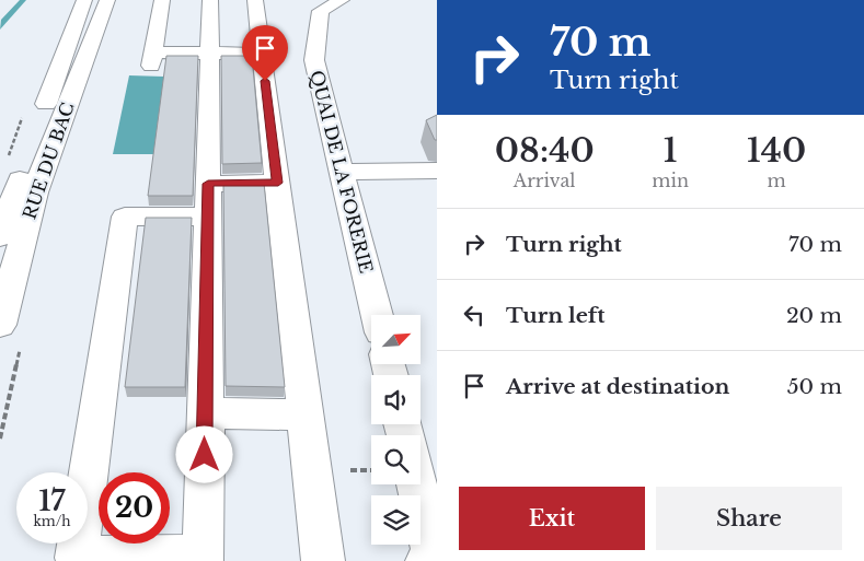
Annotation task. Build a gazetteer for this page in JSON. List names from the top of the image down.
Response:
{
  "streets": {
    "main road": ["RUE DU BAC", "QUAI DE LA FORERIE"]
  },
  "north": "top right",
  "page": {
    "turn": ["70 m", "Turn right"],
    "eta": [
      "08:40",
      "Arrival",
      "1",
      "min",
      "140",
      "m"
    ],
    "list": [
      {
        "name": "Turn right",
        "value": "70 m"
      },
      {
        "name": "Turn left",
        "value": "20 m"
      },
      {
        "name": "Arrive at destination",
        "value": "50 m"
      }
    ],
    "speed": "17 km/h",
    "limit": "20",
    "buttons": ["Exit", "Share"]
  }
}
